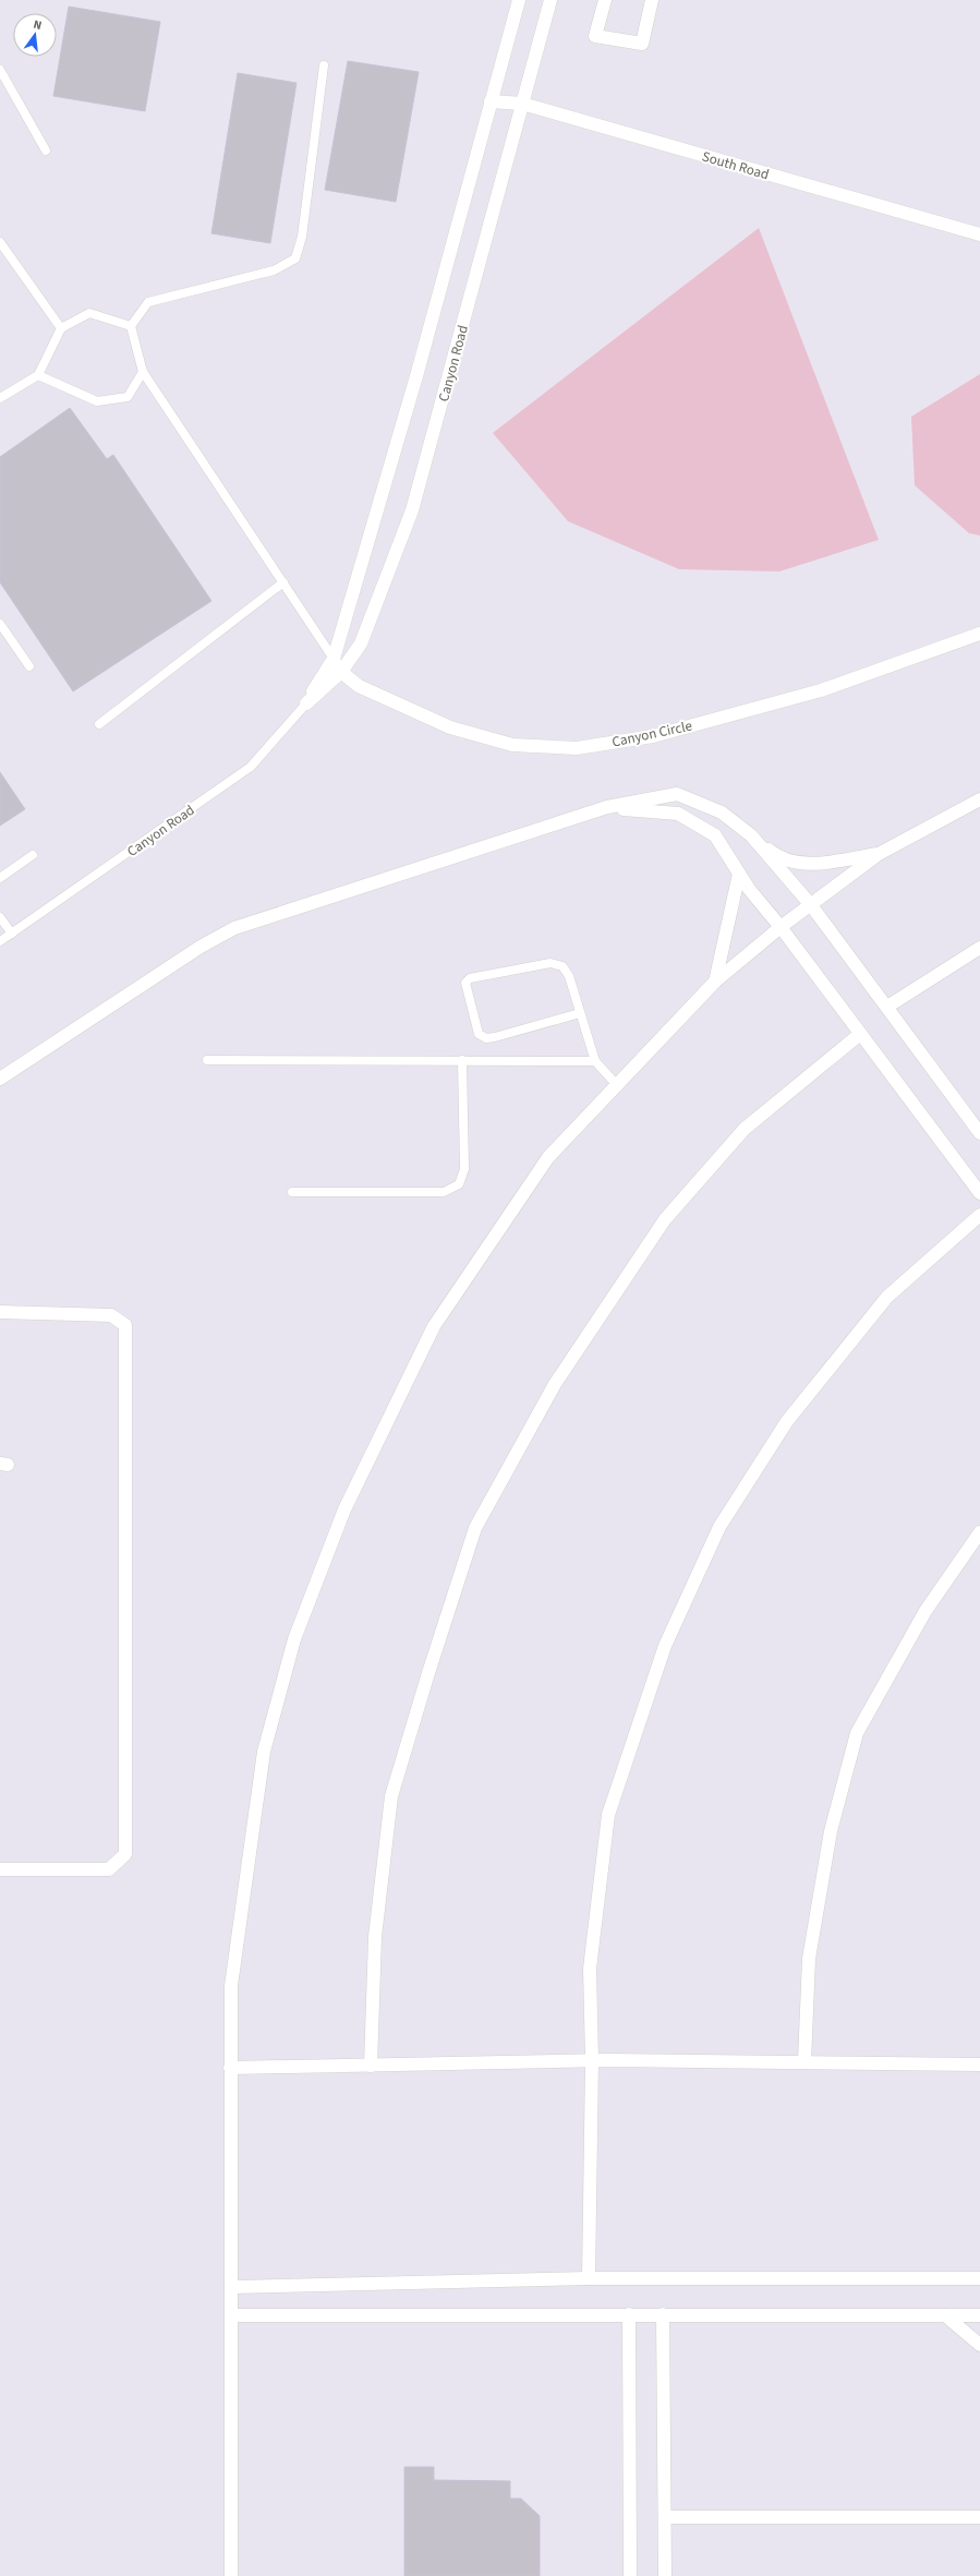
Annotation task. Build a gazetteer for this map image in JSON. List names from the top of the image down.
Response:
{
  "streets": {
    "street": ["South Road", "Canyon Road", "Canyon Circle"]
  },
  "crossings": [
    ["South Road", "Canyon Road"],
    ["Canyon Road", "Canyon Circle"]
  ],
  "north": "top"
}
